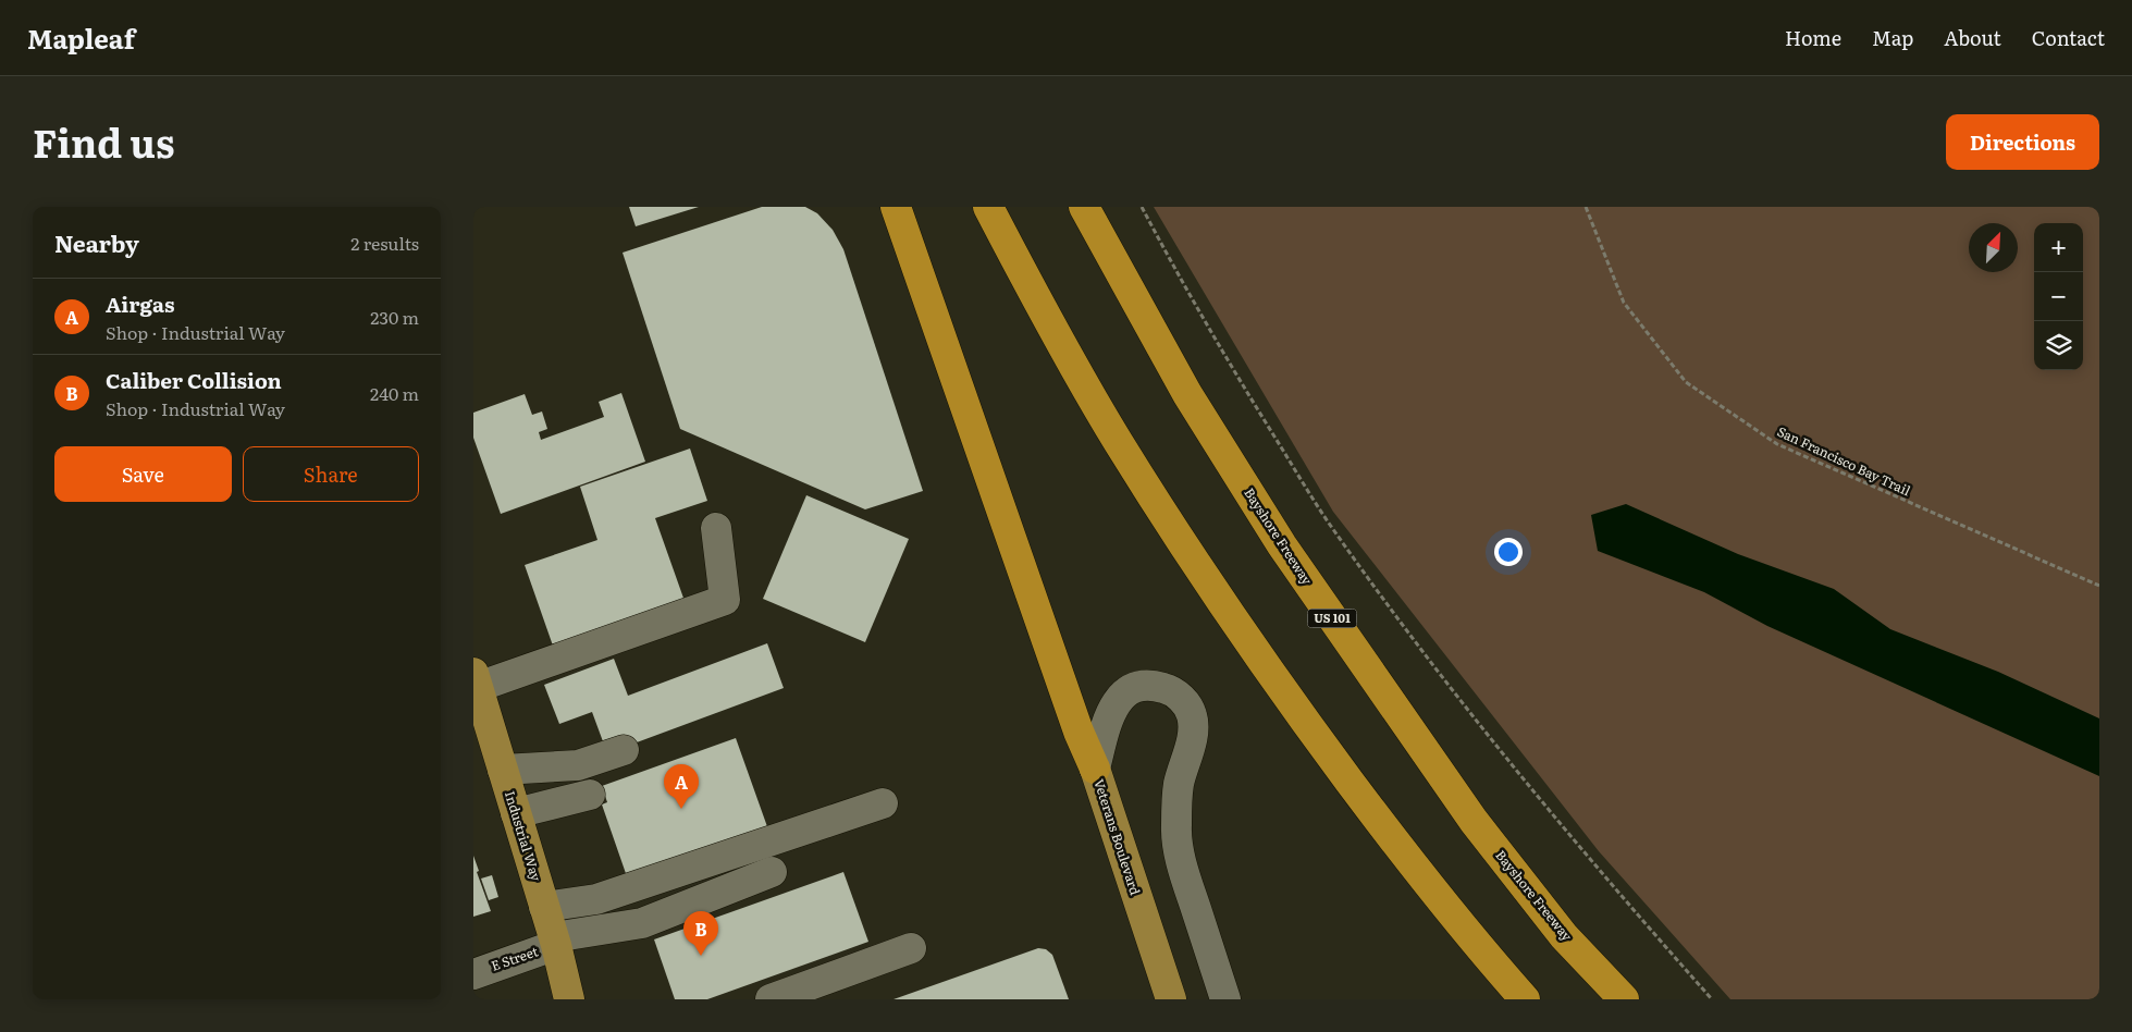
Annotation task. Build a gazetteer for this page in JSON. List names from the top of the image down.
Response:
{
  "streets": {
    "highway": ["Bayshore Freeway", "US 101"],
    "main road": ["Industrial Way", "Veterans Boulevard"],
    "street": ["E Street"],
    "path": ["San Francisco Bay Trail"]
  },
  "crossings": [
    ["Industrial Way", "E Street"]
  ],
  "north": "top right",
  "page": {
    "header": "Mapleaf",
    "nav": [
      "Home",
      "Map",
      "About",
      "Contact"
    ],
    "title": "Find us",
    "buttons": [
      "Directions",
      ["Save", "Share"]
    ],
    "heading": ["Nearby", "2 results"],
    "map_buttons": ["+", "−"],
    "list": [
      {
        "mark": "A",
        "name": "Airgas",
        "note": "Shop · Industrial Way",
        "value": "230 m"
      },
      {
        "mark": "B",
        "name": "Caliber Collision",
        "note": "Shop · Industrial Way",
        "value": "240 m"
      }
    ],
    "pins": ["A", "B"]
  }
}
